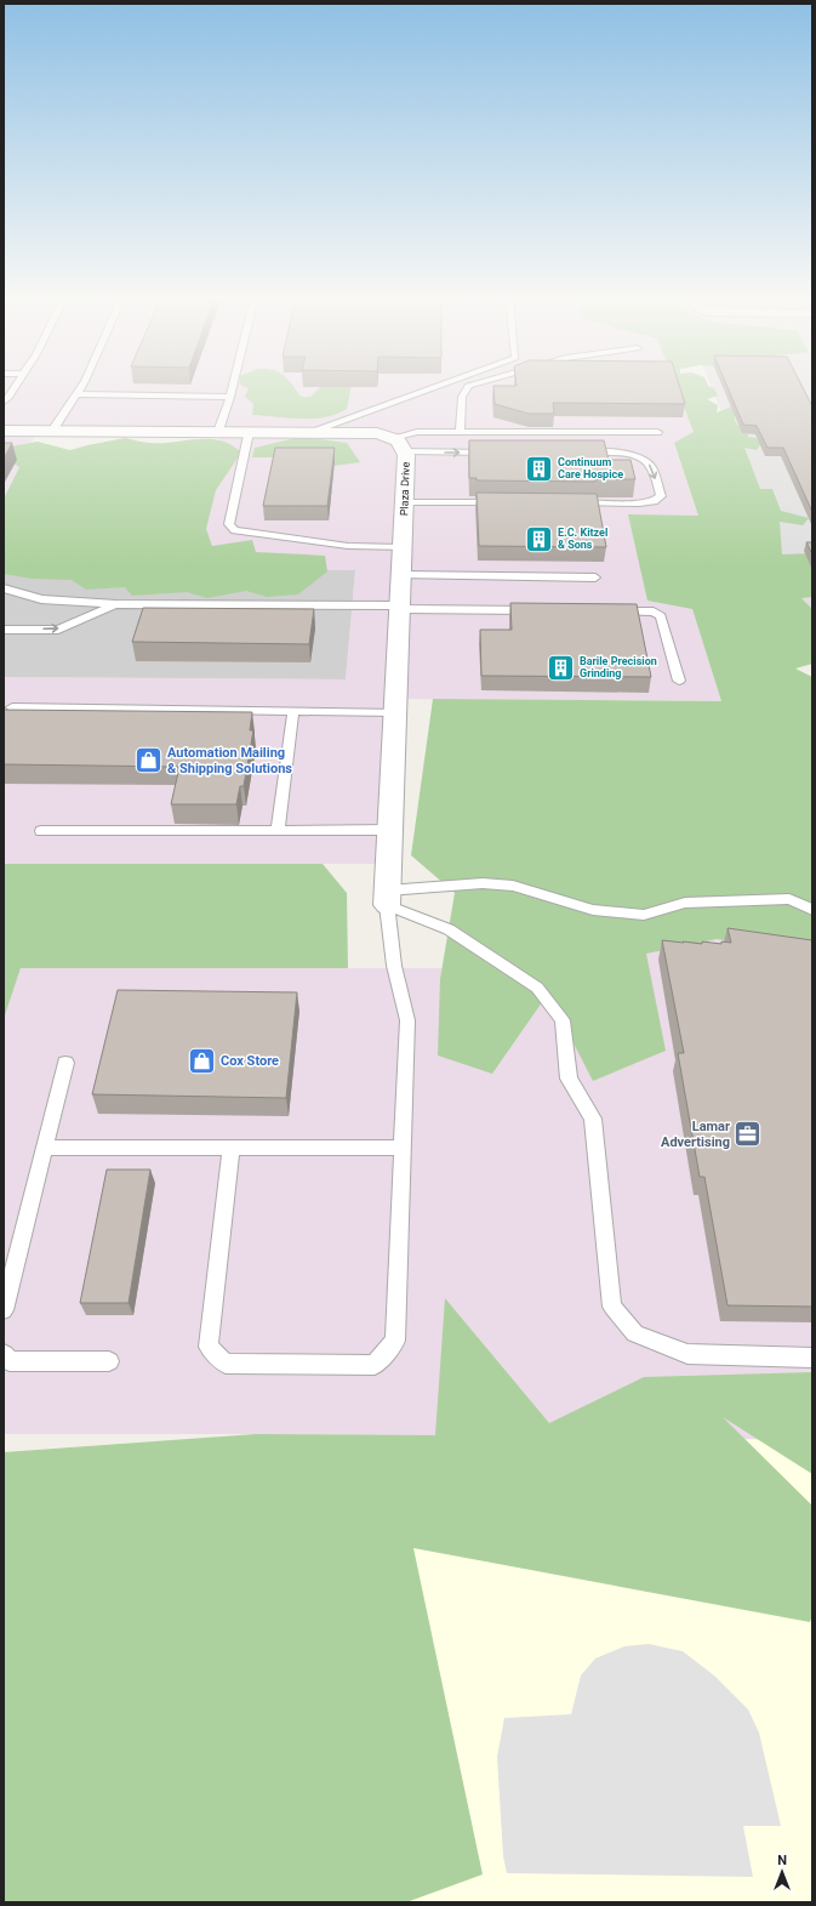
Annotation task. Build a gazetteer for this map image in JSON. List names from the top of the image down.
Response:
{
  "streets": {
    "street": ["Plaza Drive"]
  },
  "places": {
    "building": ["Continuum Care Hospice", "E.C. Kitzel & Sons", "Barile Precision Grinding"],
    "shop": ["Automation Mailing & Shipping Solutions", "Cox Store"],
    "office": ["Lamar Advertising"]
  },
  "north": "top"
}
